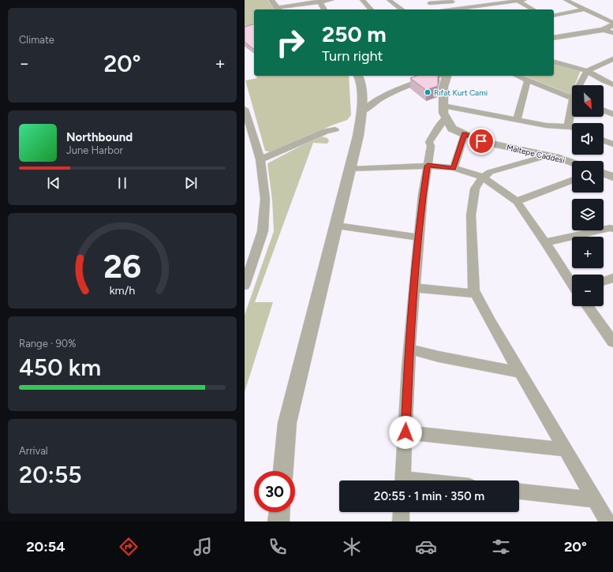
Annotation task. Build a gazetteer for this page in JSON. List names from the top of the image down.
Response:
{
  "streets": {
    "street": ["Maltepe Caddesi"]
  },
  "places": ["Rıfat Kurt Cami"],
  "north": "bottom right",
  "page": {
    "tile": [
      "Climate",
      ["Range · 90%", "450 km"],
      ["Arrival", "20:55"]
    ],
    "turn": ["250 m", "Turn right"],
    "heat": ["−", "20°", "+"],
    "map_buttons": ["+", "−"],
    "song": ["Northbound", "June Harbor"],
    "limit": "30",
    "trip": "20:55 · 1 min · 350 m",
    "tabs": ["20:54", "20°"],
    "gauge": ["26", "km/h"]
  }
}
